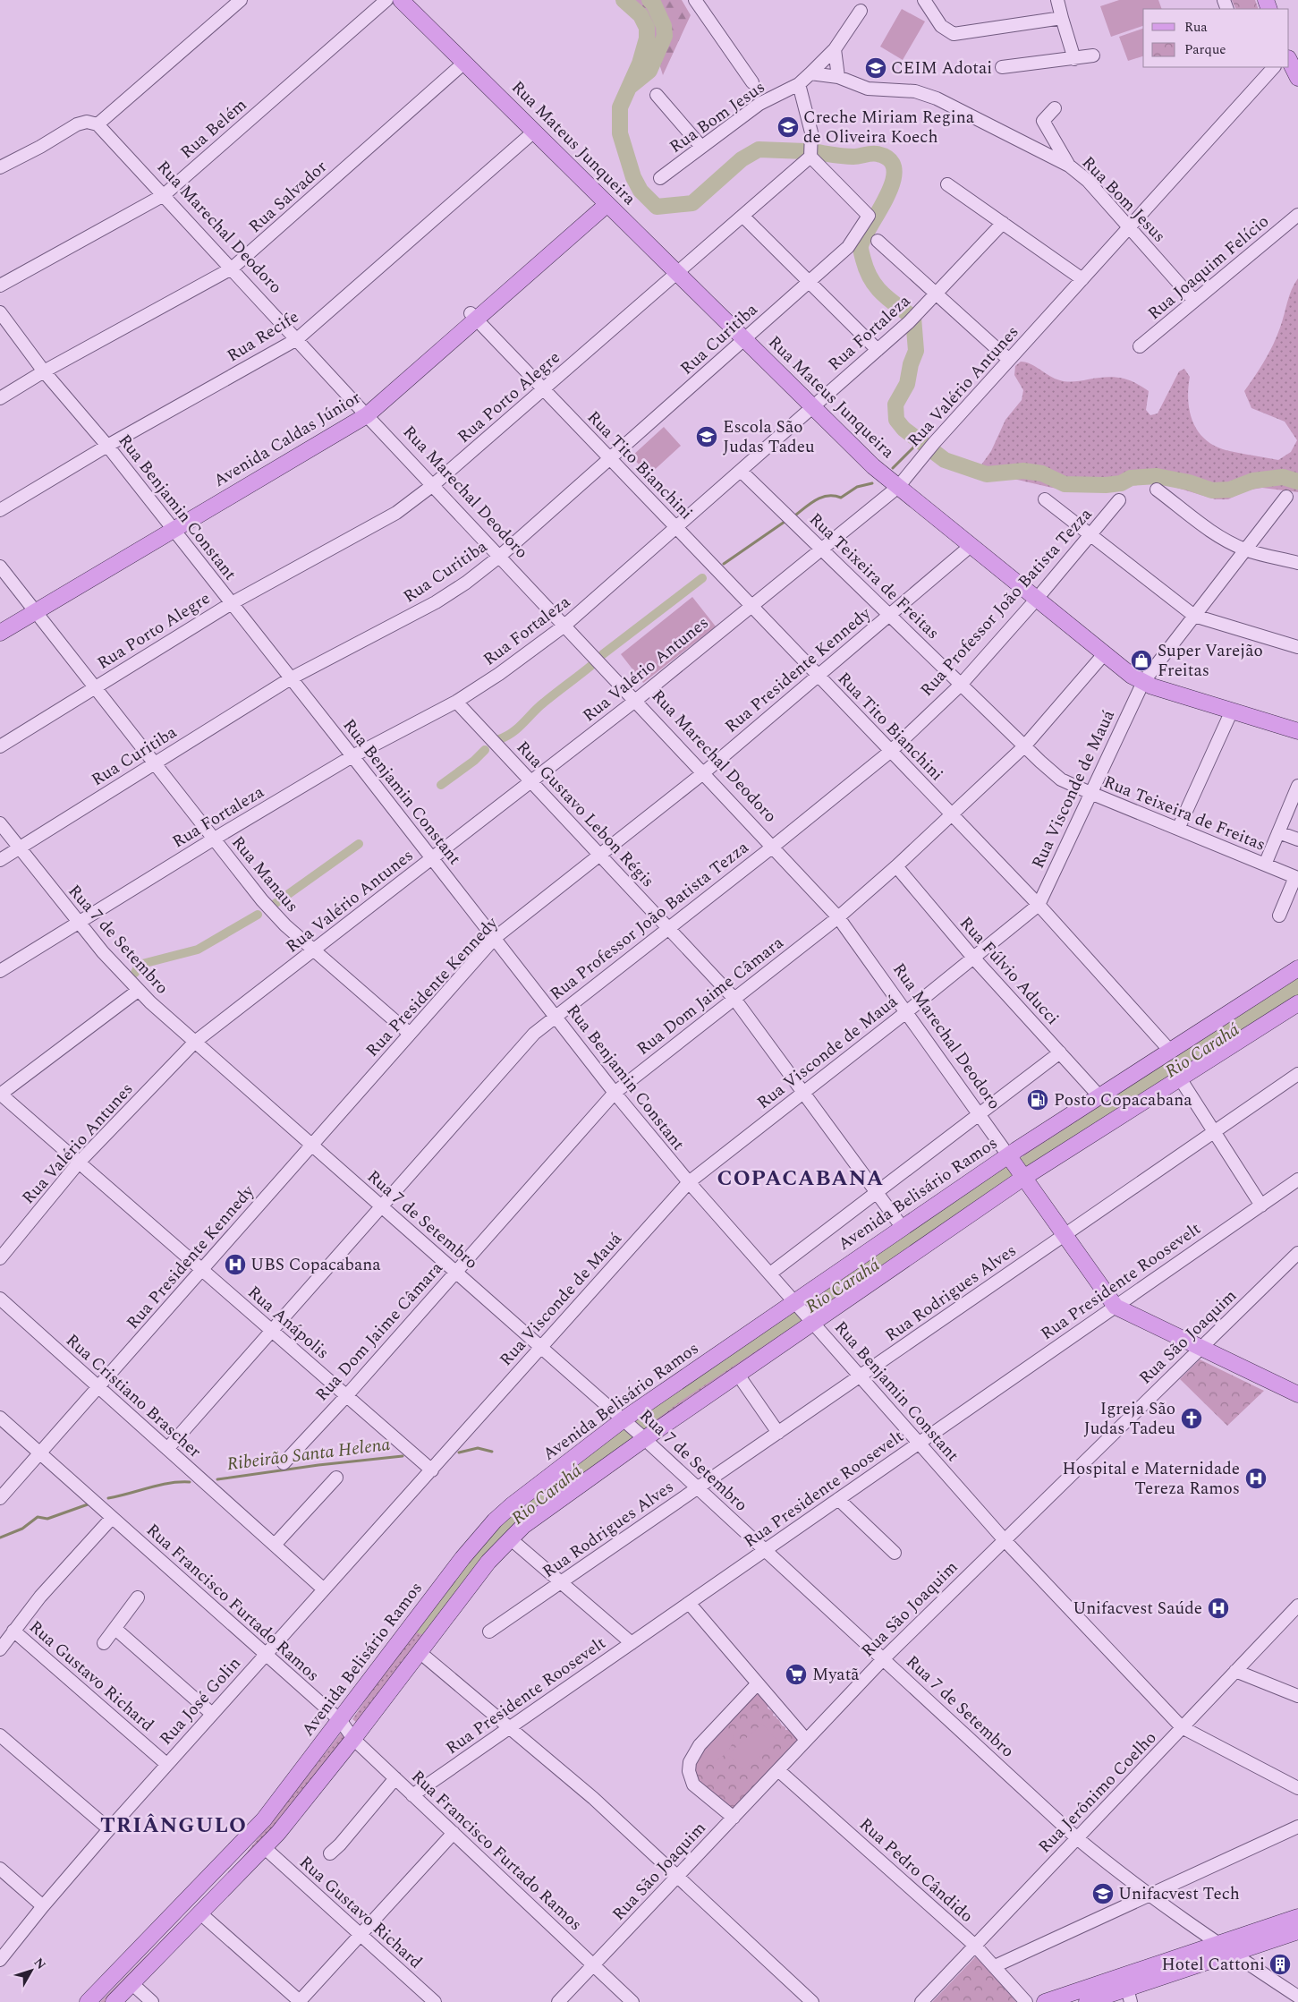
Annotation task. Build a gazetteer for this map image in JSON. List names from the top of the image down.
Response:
{
  "streets": {
    "main road": [
      "Rua Mateus Junqueira",
      "Rua Marechal Deodoro",
      "Avenida Caldas Júnior",
      "Avenida Belisário Ramos"
    ],
    "street": [
      "Rua Bom Jesus",
      "Rua Belém",
      "Rua Salvador",
      "Rua Joaquim Felício",
      "Rua Fortaleza",
      "Rua Recife",
      "Rua Curitiba",
      "Rua Valério Antunes",
      "Rua Porto Alegre",
      "Rua Tito Bianchini",
      "Rua Benjamin Constant",
      "Rua Teixeira de Freitas",
      "Rua Professor João Batista Tezza",
      "Rua Presidente Kennedy",
      "Rua Visconde de Mauá",
      "Rua Gustavo Lebon Régis",
      "Rua Manaus",
      "Rua 7 de Setembro",
      "Rua Fúlvio Aducci",
      "Rua Dom Jaime Câmara",
      "Rua Presidente Roosevelt",
      "Rua Rodrigues Alves",
      "Rua Anápolis",
      "Rua São Joaquim",
      "Rua Cristiano Brascher",
      "Rua Francisco Furtado Ramos",
      "Rua Gustavo Richard",
      "Rua José Golin",
      "Rua Jerônimo Coelho",
      "Rua Pedro Cândido"
    ]
  },
  "crossings": [
    ["Rua Bom Jesus", "Rua Joaquim Felício"],
    ["Rua Bom Jesus", "Rua Valério Antunes"],
    ["Rua Belém", "Rua Marechal Deodoro"],
    ["Rua Mateus Junqueira", "Rua Salvador"],
    ["Rua Mateus Junqueira", "Rua Fortaleza"],
    ["Rua Mateus Junqueira", "Rua Recife"],
    ["Rua Mateus Junqueira", "Rua Curitiba"],
    ["Rua Mateus Junqueira", "Rua Valério Antunes"],
    ["Rua Mateus Junqueira", "Rua Porto Alegre"],
    ["Rua Mateus Junqueira", "Avenida Caldas Júnior"],
    ["Rua Mateus Junqueira", "Rua Professor João Batista Tezza"],
    ["Rua Mateus Junqueira", "Rua Presidente Kennedy"],
    ["Rua Mateus Junqueira", "Rua Visconde de Mauá"],
    ["Rua Mateus Junqueira", "Rua Dom Jaime Câmara"],
    ["Rua Salvador", "Rua Marechal Deodoro"],
    ["Rua Salvador", "Rua Benjamin Constant"],
    ["Rua Marechal Deodoro", "Rua Fortaleza"],
    ["Rua Marechal Deodoro", "Rua Recife"],
    ["Rua Marechal Deodoro", "Rua Curitiba"],
    ["Rua Marechal Deodoro", "Rua Valério Antunes"],
    ["Rua Marechal Deodoro", "Rua Porto Alegre"],
    ["Rua Marechal Deodoro", "Avenida Caldas Júnior"],
    ["Rua Marechal Deodoro", "Rua Professor João Batista Tezza"],
    ["Rua Marechal Deodoro", "Rua Presidente Kennedy"],
    ["Rua Marechal Deodoro", "Rua Visconde de Mauá"],
    ["Rua Marechal Deodoro", "Rua Dom Jaime Câmara"],
    ["Rua Marechal Deodoro", "Avenida Belisário Ramos"],
    ["Rua Marechal Deodoro", "Rua Presidente Roosevelt"],
    ["Rua Marechal Deodoro", "Rua Rodrigues Alves"],
    ["Rua Marechal Deodoro", "Rua São Joaquim"],
    ["Rua Fortaleza", "Rua Tito Bianchini"],
    ["Rua Fortaleza", "Rua Benjamin Constant"],
    ["Rua Fortaleza", "Rua Teixeira de Freitas"],
    ["Rua Fortaleza", "Rua Gustavo Lebon Régis"],
    ["Rua Fortaleza", "Rua Manaus"],
    ["Rua Fortaleza", "Rua 7 de Setembro"],
    ["Rua Recife", "Rua Benjamin Constant"],
    ["Rua Curitiba", "Rua Porto Alegre"],
    ["Rua Curitiba", "Rua Tito Bianchini"],
    ["Rua Curitiba", "Rua Benjamin Constant"],
    ["Rua Curitiba", "Rua Manaus"],
    ["Rua Curitiba", "Rua 7 de Setembro"],
    ["Rua Valério Antunes", "Rua Tito Bianchini"],
    ["Rua Valério Antunes", "Rua Benjamin Constant"],
    ["Rua Valério Antunes", "Rua Teixeira de Freitas"],
    ["Rua Valério Antunes", "Rua Gustavo Lebon Régis"],
    ["Rua Valério Antunes", "Rua Manaus"],
    ["Rua Valério Antunes", "Rua 7 de Setembro"],
    ["Rua Valério Antunes", "Rua Anápolis"],
    ["Rua Porto Alegre", "Rua Tito Bianchini"],
    ["Rua Porto Alegre", "Rua Benjamin Constant"],
    ["Rua Porto Alegre", "Rua Manaus"],
    ["Avenida Caldas Júnior", "Rua Tito Bianchini"],
    ["Avenida Caldas Júnior", "Rua Benjamin Constant"],
    ["Avenida Caldas Júnior", "Rua Manaus"],
    ["Rua Tito Bianchini", "Rua Professor João Batista Tezza"],
    ["Rua Tito Bianchini", "Rua Presidente Kennedy"],
    ["Rua Tito Bianchini", "Rua Visconde de Mauá"],
    ["Rua Tito Bianchini", "Rua Dom Jaime Câmara"],
    ["Rua Tito Bianchini", "Avenida Belisário Ramos"],
    ["Rua Benjamin Constant", "Rua Professor João Batista Tezza"],
    ["Rua Benjamin Constant", "Rua Presidente Kennedy"],
    ["Rua Benjamin Constant", "Rua Visconde de Mauá"],
    ["Rua Benjamin Constant", "Rua Dom Jaime Câmara"],
    ["Rua Benjamin Constant", "Avenida Belisário Ramos"],
    ["Rua Benjamin Constant", "Rua Presidente Roosevelt"],
    ["Rua Benjamin Constant", "Rua Rodrigues Alves"],
    ["Rua Benjamin Constant", "Rua São Joaquim"],
    ["Rua Benjamin Constant", "Rua Jerônimo Coelho"],
    ["Rua Teixeira de Freitas", "Rua Professor João Batista Tezza"],
    ["Rua Teixeira de Freitas", "Rua Presidente Kennedy"],
    ["Rua Teixeira de Freitas", "Rua Visconde de Mauá"],
    ["Rua Teixeira de Freitas", "Rua Dom Jaime Câmara"],
    ["Rua Professor João Batista Tezza", "Rua Gustavo Lebon Régis"],
    ["Rua Professor João Batista Tezza", "Rua 7 de Setembro"],
    ["Rua Professor João Batista Tezza", "Rua Anápolis"],
    ["Rua Professor João Batista Tezza", "Rua Cristiano Brascher"],
    ["Rua Presidente Kennedy", "Rua Gustavo Lebon Régis"],
    ["Rua Presidente Kennedy", "Rua Manaus"],
    ["Rua Presidente Kennedy", "Rua 7 de Setembro"],
    ["Rua Presidente Kennedy", "Rua Anápolis"],
    ["Rua Presidente Kennedy", "Rua Cristiano Brascher"],
    ["Rua Presidente Kennedy", "Rua Francisco Furtado Ramos"],
    ["Rua Visconde de Mauá", "Rua Gustavo Lebon Régis"],
    ["Rua Visconde de Mauá", "Rua 7 de Setembro"],
    ["Rua Visconde de Mauá", "Rua Fúlvio Aducci"],
    ["Rua Visconde de Mauá", "Rua Anápolis"],
    ["Rua Visconde de Mauá", "Rua José Golin"],
    ["Rua Gustavo Lebon Régis", "Rua Dom Jaime Câmara"],
    ["Rua Gustavo Lebon Régis", "Avenida Belisário Ramos"],
    ["Rua 7 de Setembro", "Rua Dom Jaime Câmara"],
    ["Rua 7 de Setembro", "Avenida Belisário Ramos"],
    ["Rua 7 de Setembro", "Rua Presidente Roosevelt"],
    ["Rua 7 de Setembro", "Rua Rodrigues Alves"],
    ["Rua 7 de Setembro", "Rua São Joaquim"],
    ["Rua 7 de Setembro", "Rua Jerônimo Coelho"],
    ["Rua Fúlvio Aducci", "Rua Dom Jaime Câmara"],
    ["Rua Fúlvio Aducci", "Avenida Belisário Ramos"],
    ["Rua Dom Jaime Câmara", "Rua Anápolis"],
    ["Avenida Belisário Ramos", "Rua Francisco Furtado Ramos"],
    ["Avenida Belisário Ramos", "Rua Gustavo Richard"],
    ["Rua Presidente Roosevelt", "Rua Francisco Furtado Ramos"],
    ["Rua Anápolis", "Rua José Golin"],
    ["Rua São Joaquim", "Rua Francisco Furtado Ramos"],
    ["Rua São Joaquim", "Rua Pedro Cândido"],
    ["Rua Cristiano Brascher", "Rua José Golin"],
    ["Rua Francisco Furtado Ramos", "Rua José Golin"],
    ["Rua Gustavo Richard", "Rua José Golin"],
    ["Rua Jerônimo Coelho", "Rua Pedro Cândido"]
  ],
  "districts": ["COPACABANA", "TRIÂNGULO"],
  "water": ["Rio Carahá", "Ribeirão Santa Helena"],
  "places": {
    "school or university": [
      "CEIM Adotai",
      "Creche Miriam Regina de Oliveira Koech",
      "Escola São Judas Tadeu",
      "Unifacvest Tech"
    ],
    "shop": ["Super Varejão Freitas"],
    "fuel station": ["Posto Copacabana"],
    "hospital": ["UBS Copacabana", "Hospital e Maternidade Tereza Ramos", "Unifacvest Saúde"],
    "church": ["Igreja São Judas Tadeu"],
    "supermarket": ["Myatã"],
    "building": ["Hotel Cattoni"]
  },
  "legend": ["Rua", "Parque"],
  "north": "top right"
}
